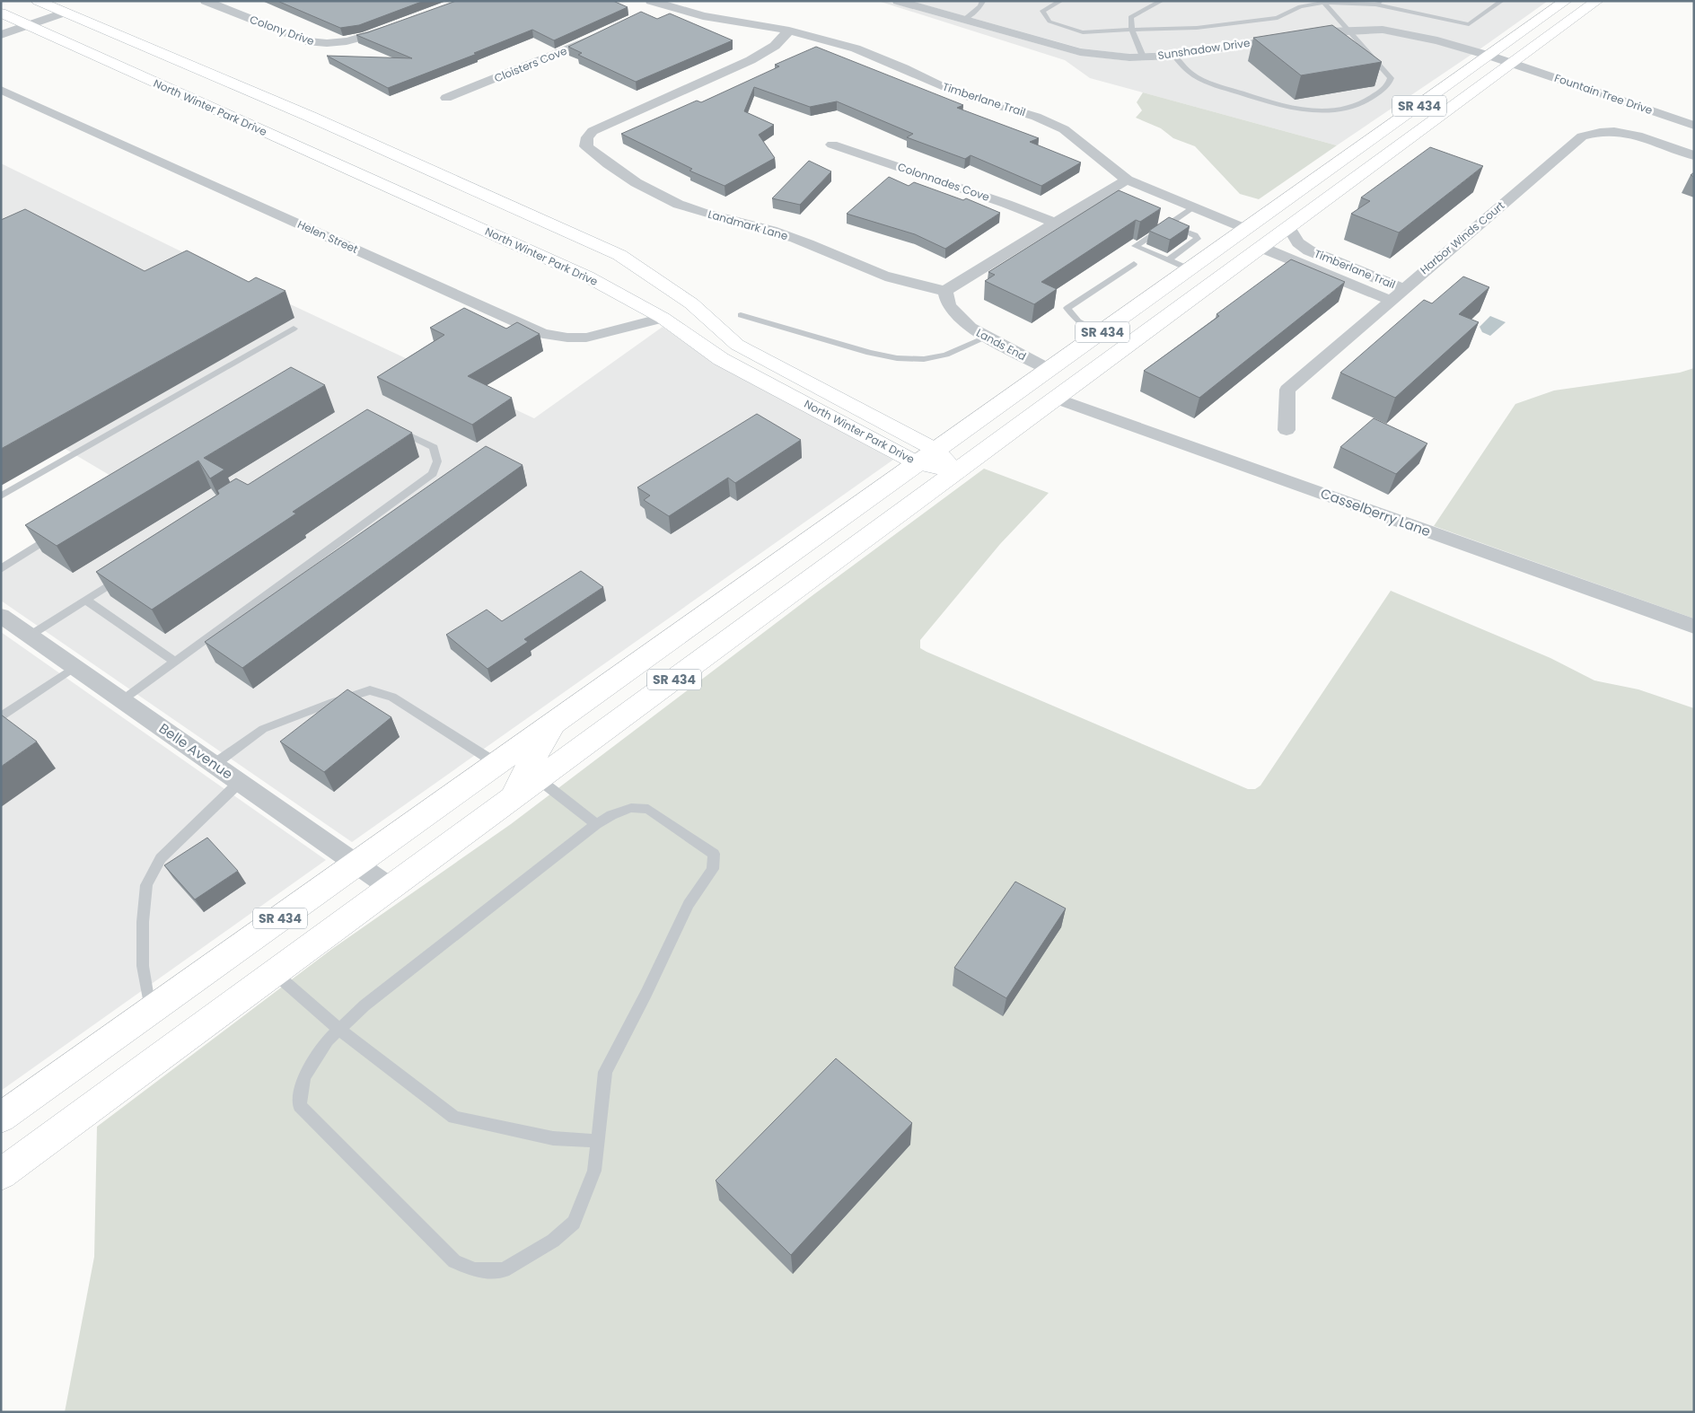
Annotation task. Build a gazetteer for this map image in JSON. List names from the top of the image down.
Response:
{
  "streets": {
    "main road": ["SR 434", "North Winter Park Drive"],
    "street": [
      "Colony Drive",
      "Sunshadow Drive",
      "Cloisters Cove",
      "Fountain Tree Drive",
      "Timberlane Trail",
      "Colonnades Cove",
      "Landmark Lane",
      "Helen Street",
      "Harbor Winds Court",
      "Lands End",
      "Casselberry Lane",
      "Belle Avenue"
    ]
  },
  "crossings": [
    ["Sunshadow Drive", "Fountain Tree Drive"],
    ["Sunshadow Drive", "SR 434"],
    ["Fountain Tree Drive", "SR 434"],
    ["Timberlane Trail", "SR 434"],
    ["Timberlane Trail", "Landmark Lane"],
    ["Timberlane Trail", "Harbor Winds Court"],
    ["SR 434", "North Winter Park Drive"],
    ["SR 434", "Lands End"],
    ["SR 434", "Casselberry Lane"],
    ["SR 434", "Belle Avenue"],
    ["North Winter Park Drive", "Helen Street"],
    ["Landmark Lane", "Lands End"]
  ]
}
